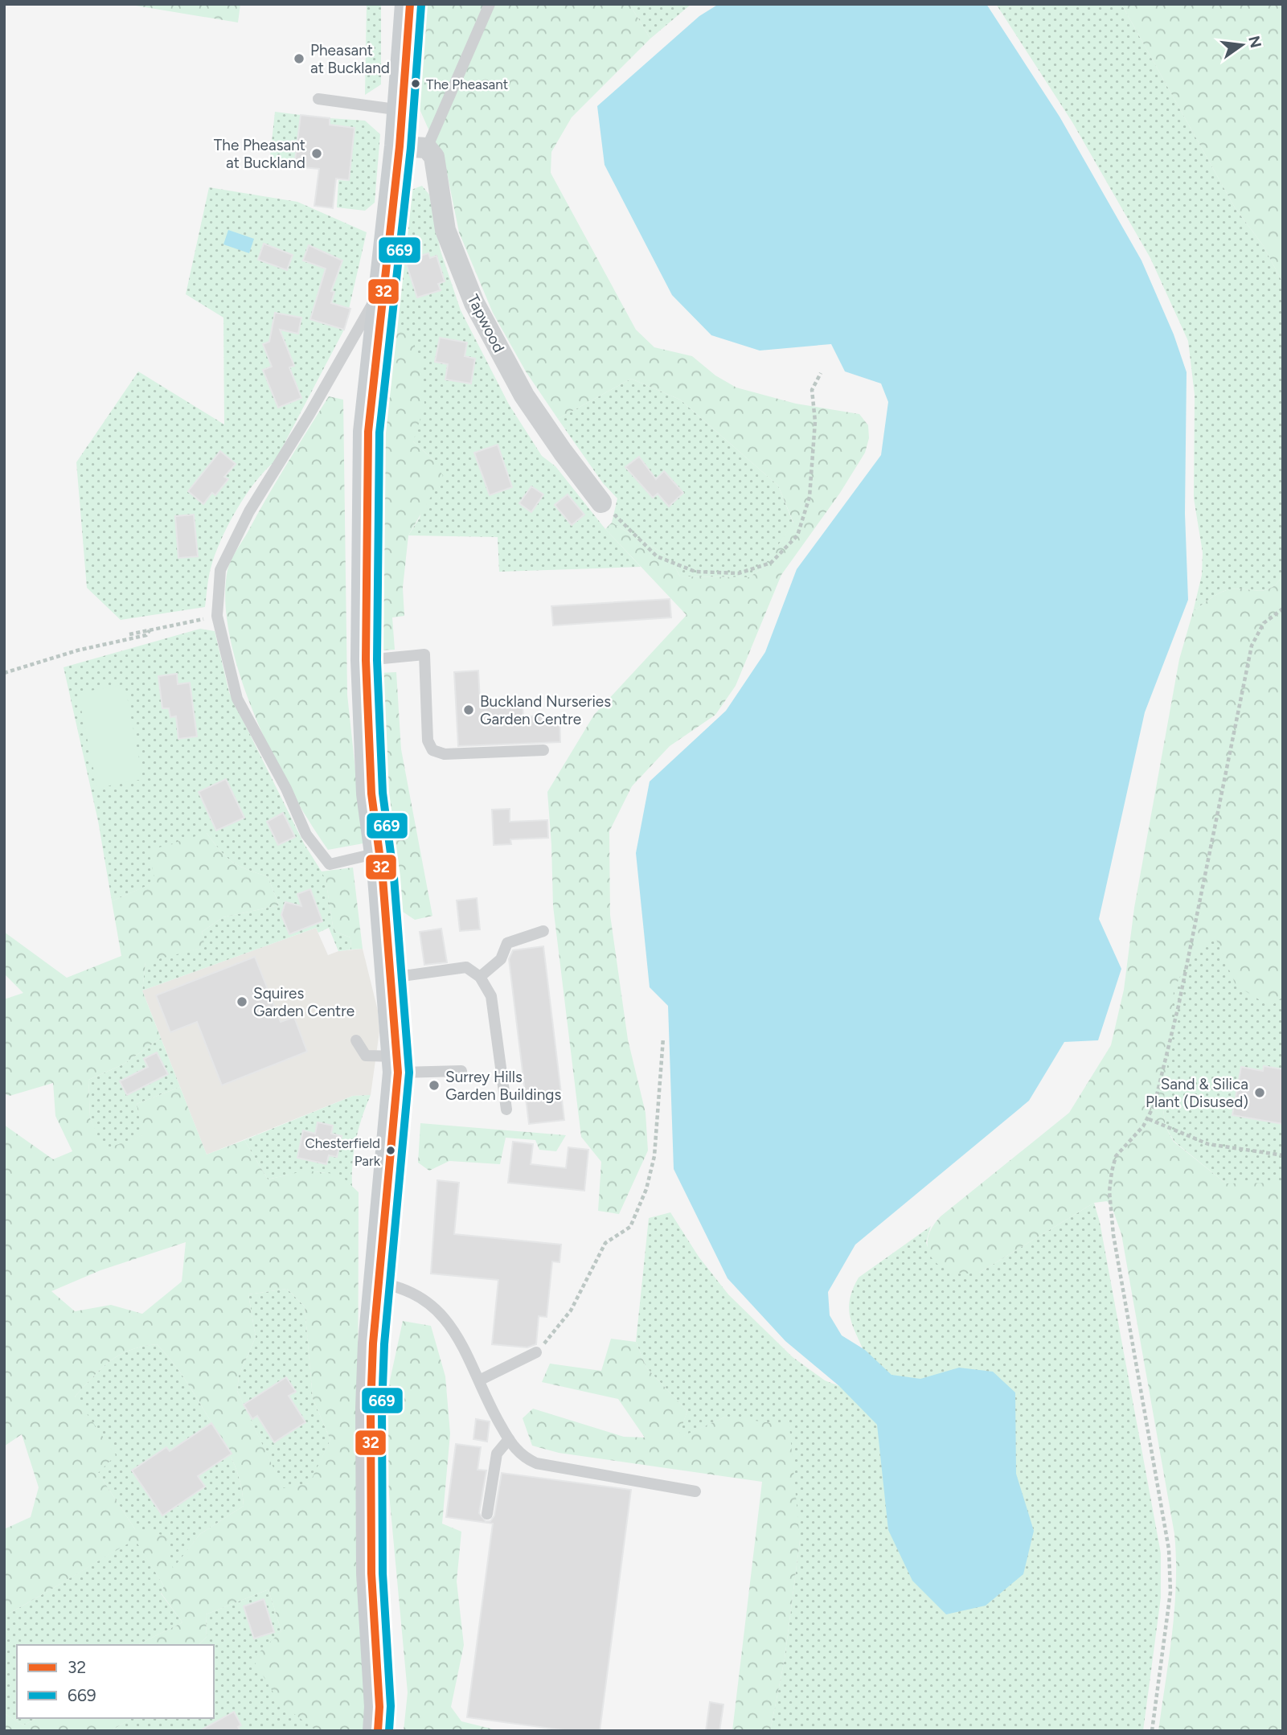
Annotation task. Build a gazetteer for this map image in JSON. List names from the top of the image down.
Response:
{
  "streets": {
    "street": ["Tapwood"]
  },
  "places": [
    "Pheasant at Buckland",
    "The Pheasant",
    "The Pheasant at Buckland",
    "Buckland Nurseries Garden Centre",
    "Squires Garden Centre",
    "Surrey Hills Garden Buildings",
    "Sand & Silica Plant (Disused)",
    "Chesterfield Park"
  ],
  "lines": ["transit line 32", "transit line 669"],
  "legend": ["32", "669"],
  "north": "right"
}
